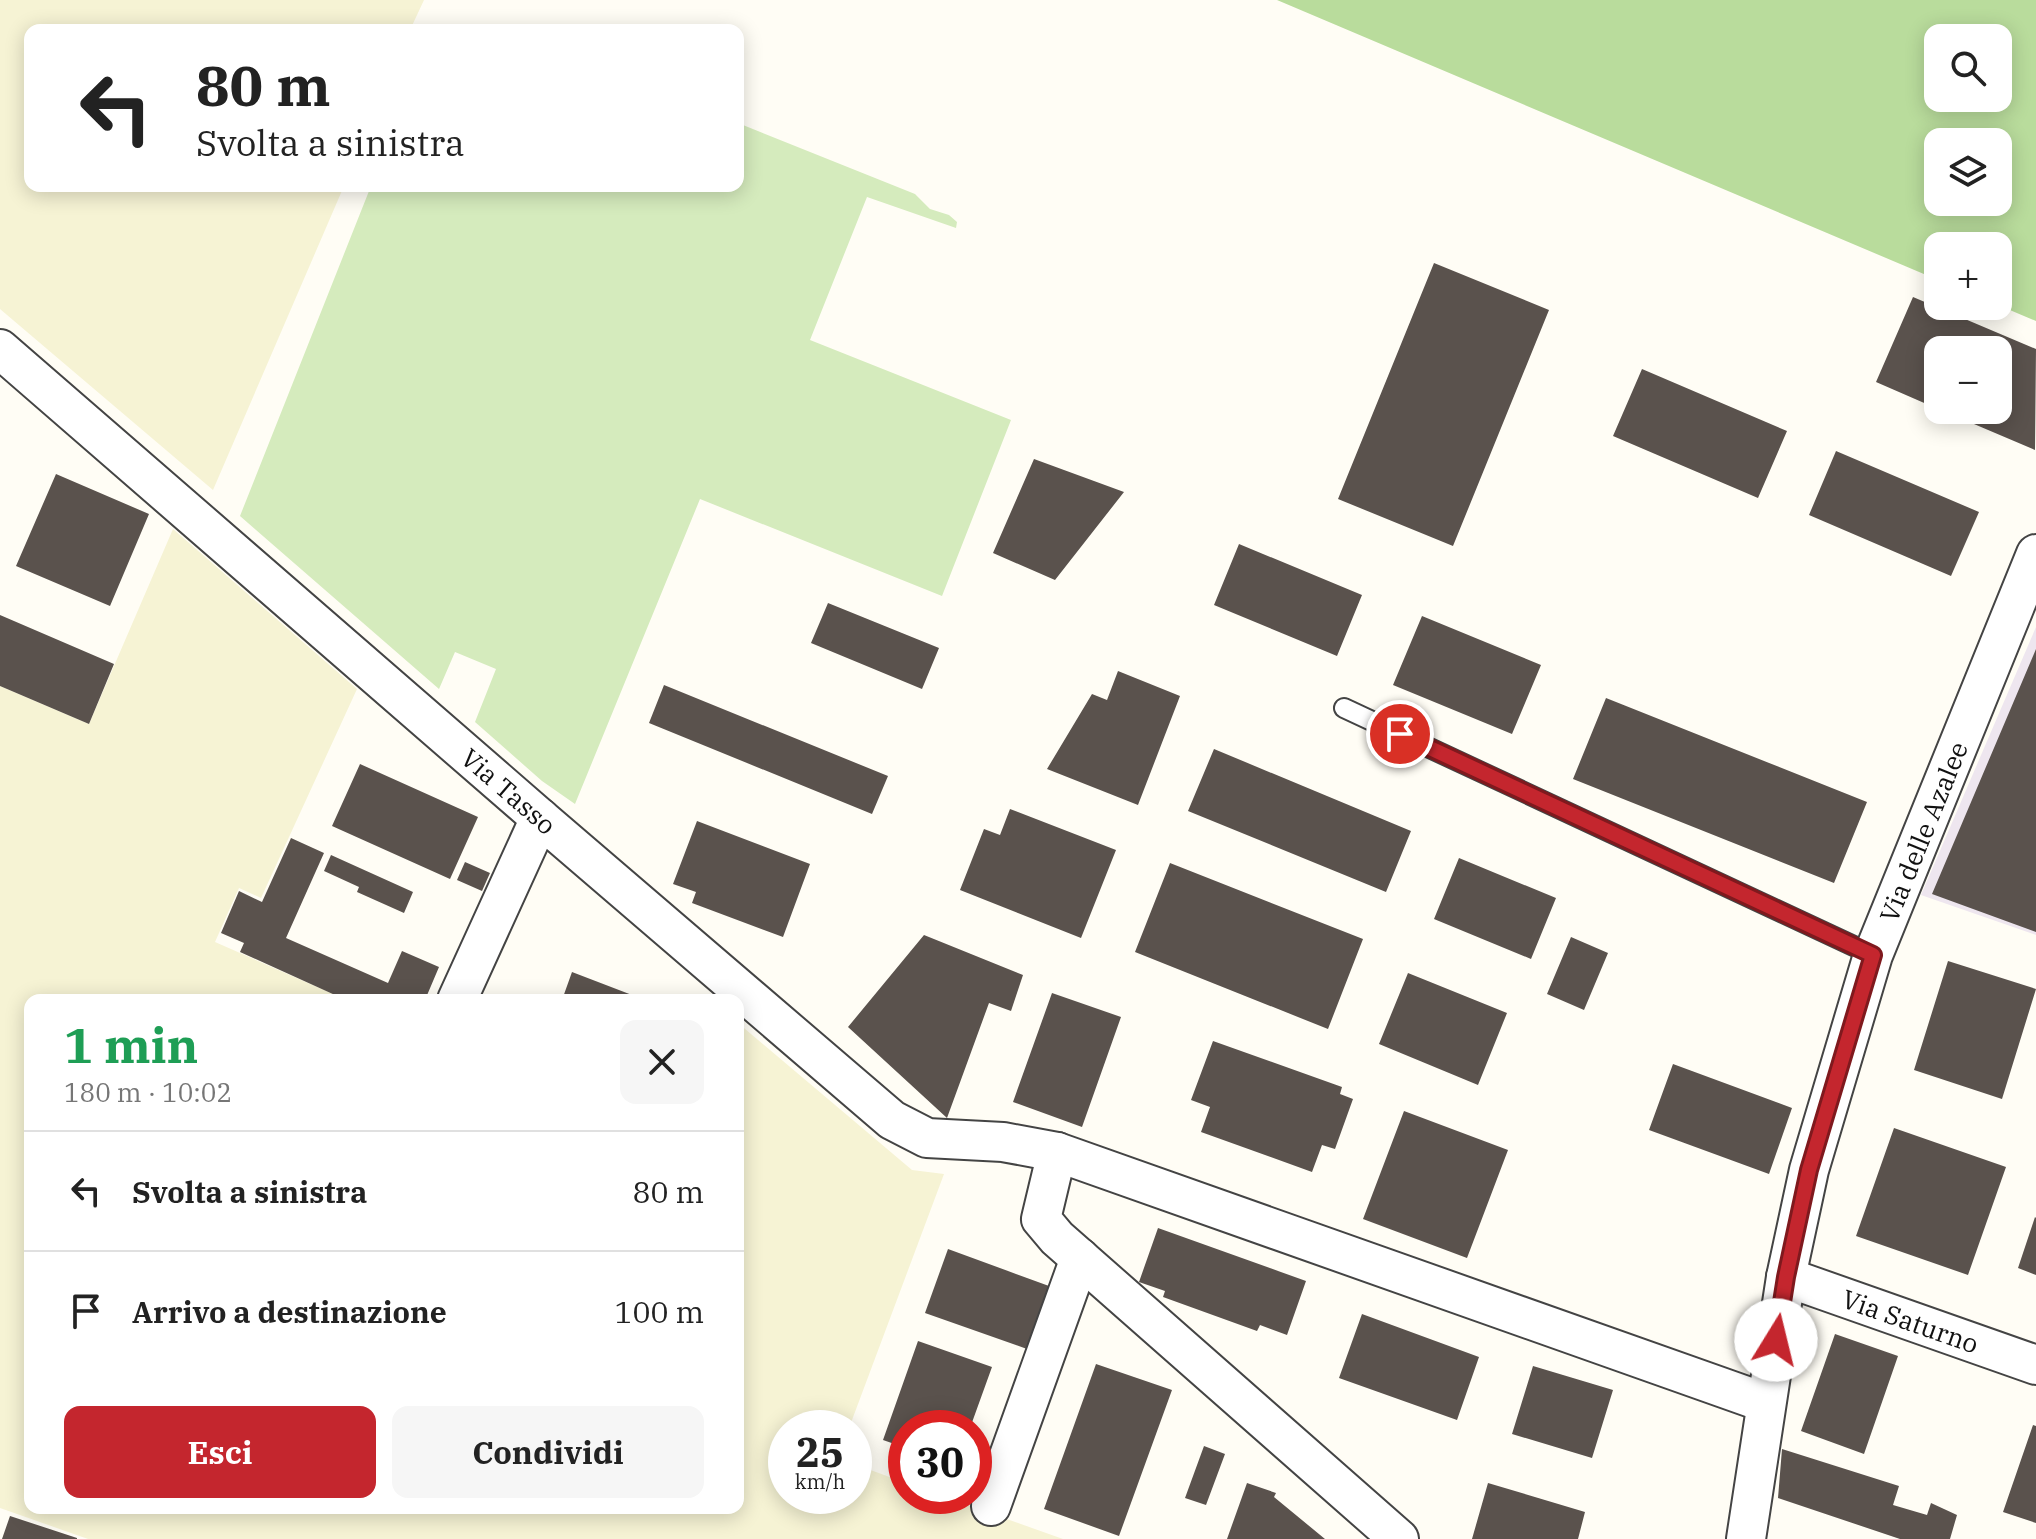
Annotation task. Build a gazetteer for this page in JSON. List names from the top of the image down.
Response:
{
  "streets": {
    "street": ["Via Tasso", "Via delle Azalee", "Via Saturno"]
  },
  "crossings": [
    ["Via Tasso", "Via delle Azalee"],
    ["Via delle Azalee", "Via Saturno"]
  ],
  "page": {
    "map_buttons": ["+", "−"],
    "turn": ["80 m", "Svolta a sinistra"],
    "heading": ["1 min", "180 m · 10:02"],
    "list": [
      {
        "name": "Svolta a sinistra",
        "value": "80 m"
      },
      {
        "name": "Arrivo a destinazione",
        "value": "100 m"
      }
    ],
    "buttons": ["Esci", "Condividi"],
    "speed": "25 km/h",
    "limit": "30"
  }
}
